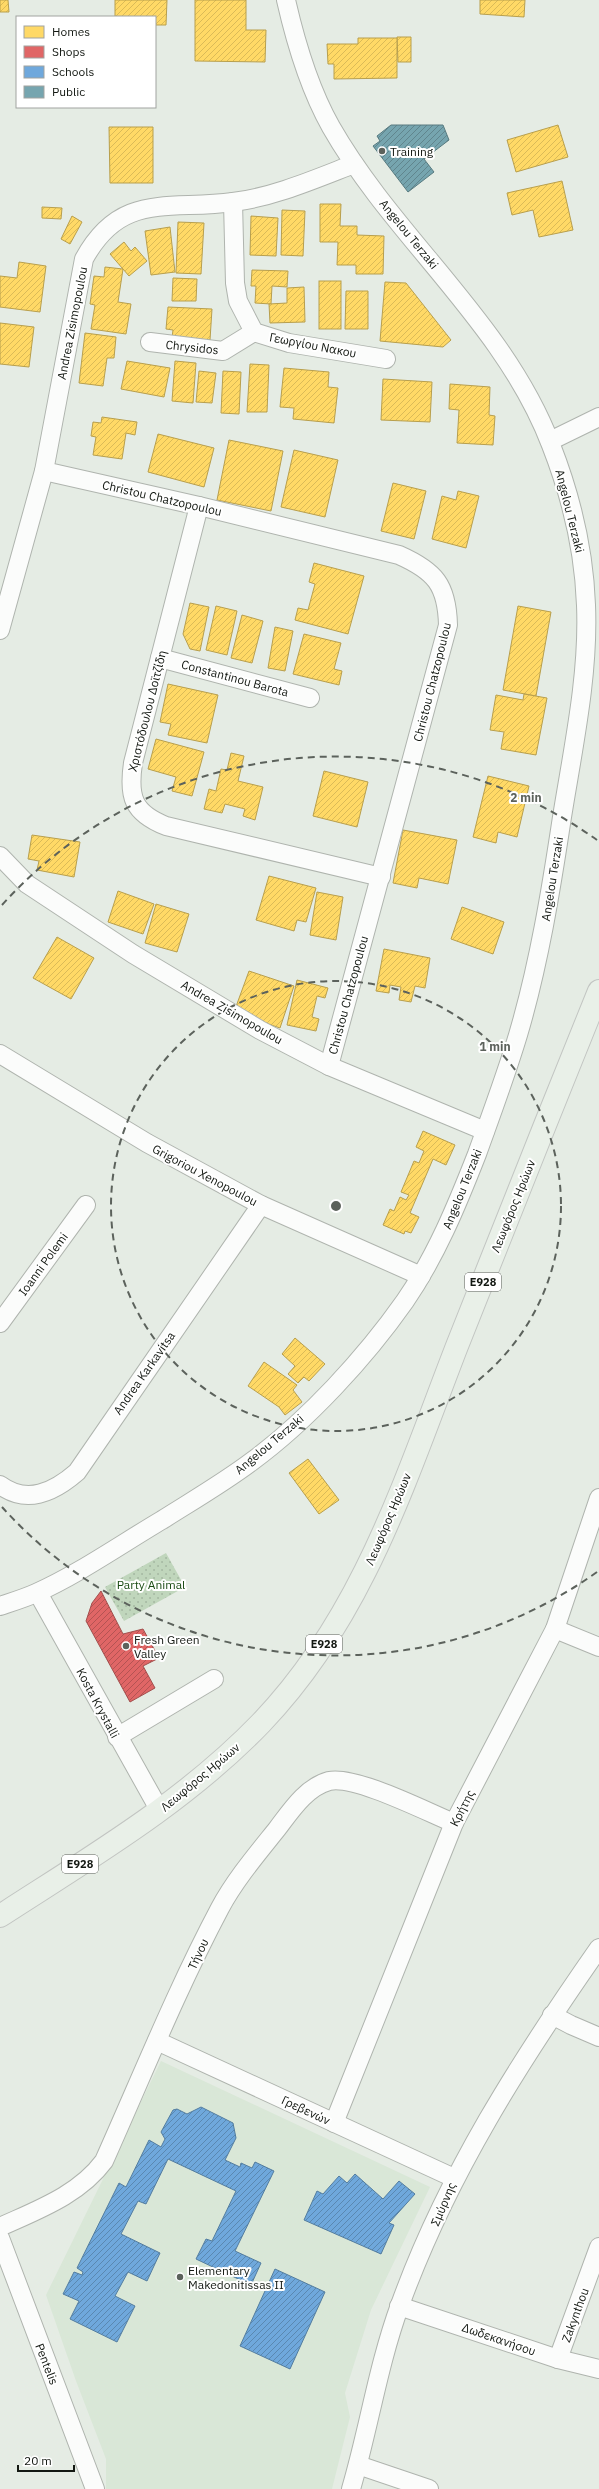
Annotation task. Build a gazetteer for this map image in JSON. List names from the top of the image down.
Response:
{
  "streets": {
    "main road": ["Λεωφόρος Ηρώων", "E928"],
    "street": [
      "Angelou Terzaki",
      "Andrea Zisimopoulou",
      "Γεωργίου Νακου",
      "Chrysidos",
      "Christou Chatzopoulou",
      "Constantinou Barota",
      "Χριστόδουλου Δοϊτζίδη",
      "Grigoriou Xenopoulou",
      "Ioanni Polemi",
      "Andrea Karkavitsa",
      "Kosta Krystalli",
      "Κρήτης",
      "Τήνου",
      "Γρεβενών",
      "Σμύρνης",
      "Zakynthou",
      "Δωδεκανήσου",
      "Pentelis"
    ]
  },
  "crossings": [
    ["Angelou Terzaki", "Andrea Zisimopoulou"],
    ["Angelou Terzaki", "Grigoriou Xenopoulou"],
    ["Angelou Terzaki", "Kosta Krystalli"],
    ["Andrea Zisimopoulou", "Γεωργίου Νακου"],
    ["Andrea Zisimopoulou", "Christou Chatzopoulou"],
    ["Γεωργίου Νακου", "Chrysidos"],
    ["Christou Chatzopoulou", "Χριστόδουλου Δοϊτζίδη"],
    ["Constantinou Barota", "Χριστόδουλου Δοϊτζίδη"],
    ["Grigoriou Xenopoulou", "Andrea Karkavitsa"],
    ["Λεωφόρος Ηρώων", "Kosta Krystalli"],
    ["Κρήτης", "Τήνου"],
    ["Κρήτης", "Γρεβενών"],
    ["Τήνου", "Γρεβενών"],
    ["Γρεβενών", "Σμύρνης"],
    ["Σμύρνης", "Δωδεκανήσου"],
    ["Zakynthou", "Δωδεκανήσου"]
  ],
  "parks": ["Party Animal"],
  "places": ["Training", "Fresh Green Valley", "Elementary Makedonitissas II"],
  "legend": [
    "Homes",
    "Shops",
    "Schools",
    "Public"
  ],
  "scale_bar": "20 m",
  "rings": ["2 min", "1 min"]
}
